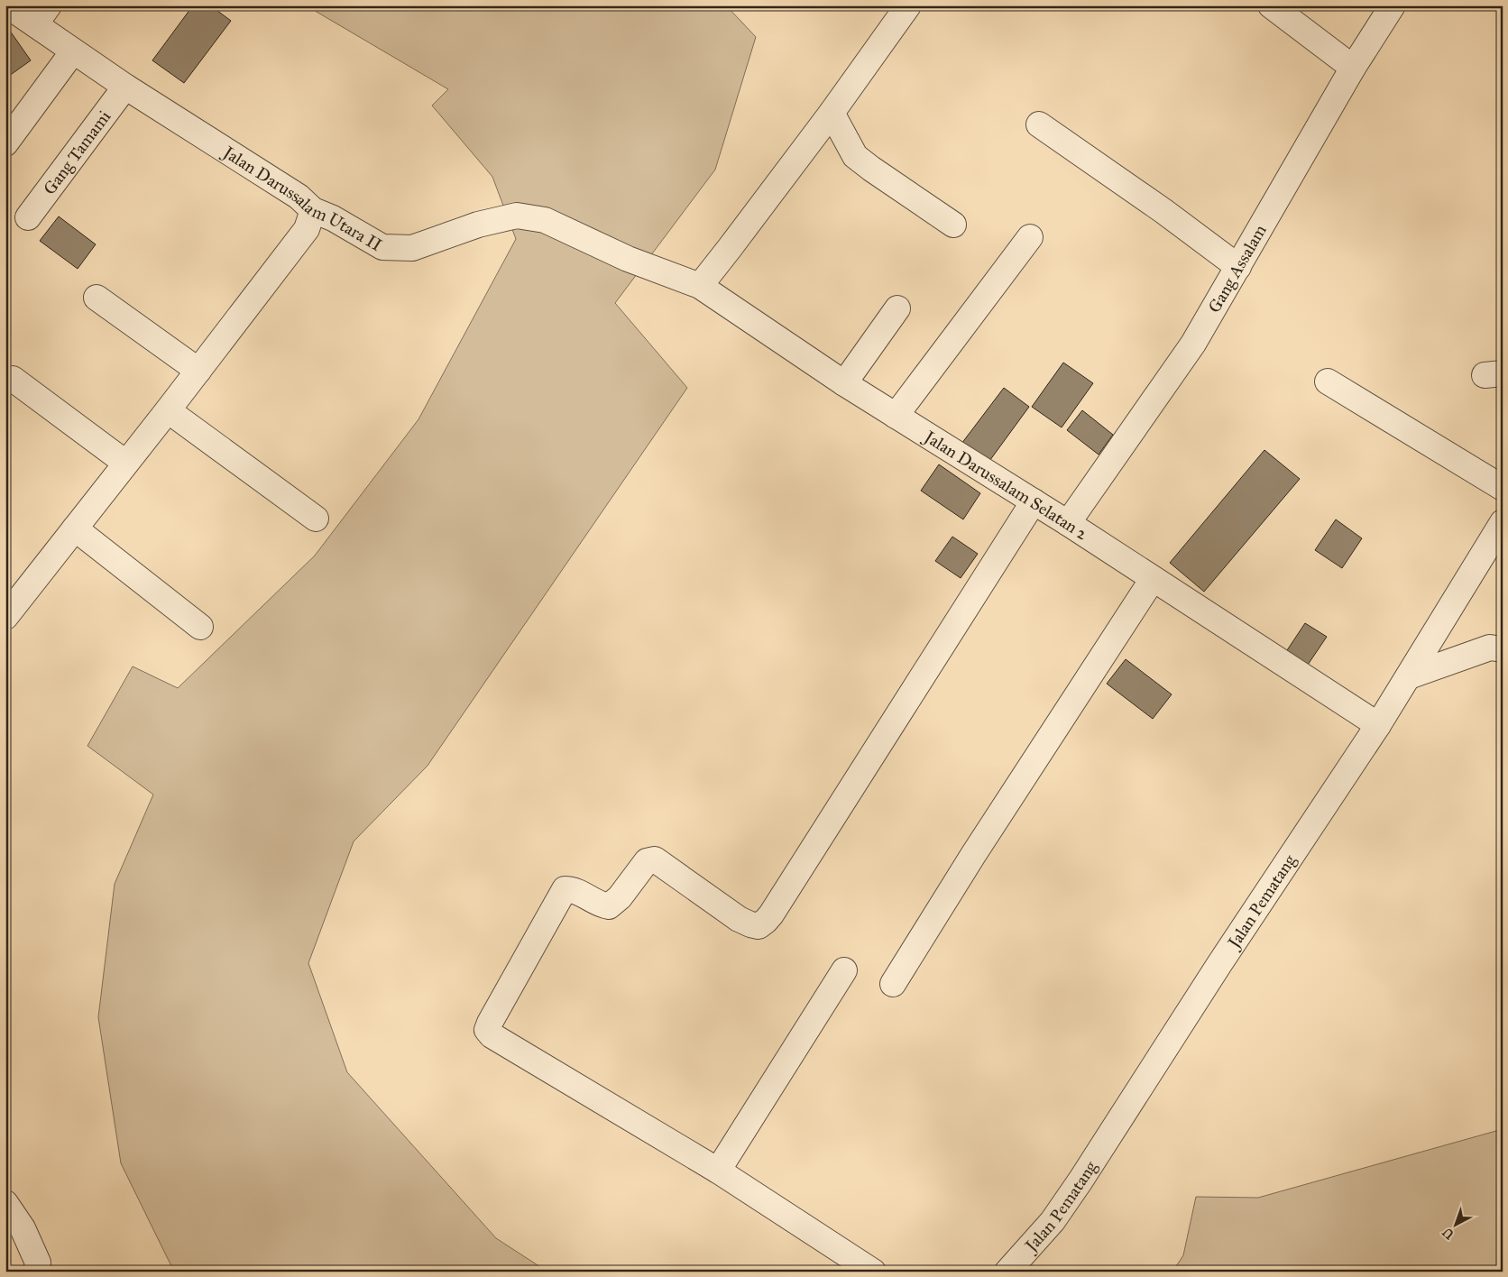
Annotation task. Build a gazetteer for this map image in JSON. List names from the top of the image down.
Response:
{
  "streets": {
    "street": [
      "Gang Tamami",
      "Jalan Darussalam Utara II",
      "Gang Assalam",
      "Jalan Darussalam Selatan 2",
      "Jalan Pematang"
    ]
  },
  "crossings": [
    ["Gang Tamami", "Jalan Darussalam Utara II"],
    ["Jalan Darussalam Utara II", "Jalan Darussalam Selatan 2"],
    ["Gang Assalam", "Jalan Darussalam Selatan 2"],
    ["Jalan Darussalam Selatan 2", "Jalan Pematang"]
  ],
  "north": "bottom left"
}
